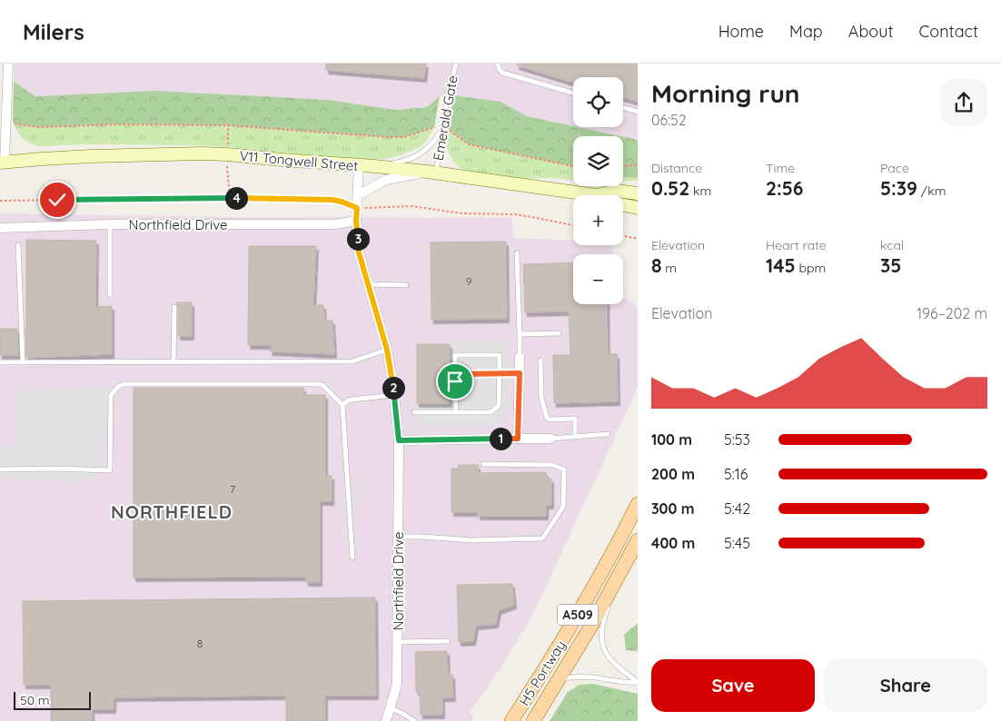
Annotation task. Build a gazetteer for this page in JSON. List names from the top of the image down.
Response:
{
  "streets": {
    "main road": ["A509", "H5 Portway"],
    "street": ["V11 Tongwell Street", "Northfield Drive"],
    "lane": ["Emerald Gate"]
  },
  "crossings": [
    ["Emerald Gate", "V11 Tongwell Street"],
    ["V11 Tongwell Street", "Northfield Drive"]
  ],
  "districts": ["NORTHFIELD"],
  "house_numbers": ["9", "7", "8"],
  "scale_bar": "50 m",
  "page": {
    "header": "Milers",
    "nav": [
      "Home",
      "Map",
      "About",
      "Contact"
    ],
    "heading": ["Morning run", "06:52"],
    "map_buttons": ["+", "−"],
    "stats": [
      ["Distance", "0.52 km"],
      ["Time", "2:56"],
      ["Pace", "5:39 /km"],
      ["Elevation", "8 m"],
      ["Heart rate", "145 bpm"],
      ["kcal", "35"]
    ],
    "pins": [
      "4",
      "3",
      "2",
      "1"
    ],
    "chart": ["Elevation", "196–202 m"],
    "list": [
      {
        "name": "100 m",
        "note": "5:53"
      },
      {
        "name": "200 m",
        "note": "5:16"
      },
      {
        "name": "300 m",
        "note": "5:42"
      },
      {
        "name": "400 m",
        "note": "5:45"
      }
    ],
    "buttons": ["Save", "Share"],
    "scale": "50 m"
  }
}
